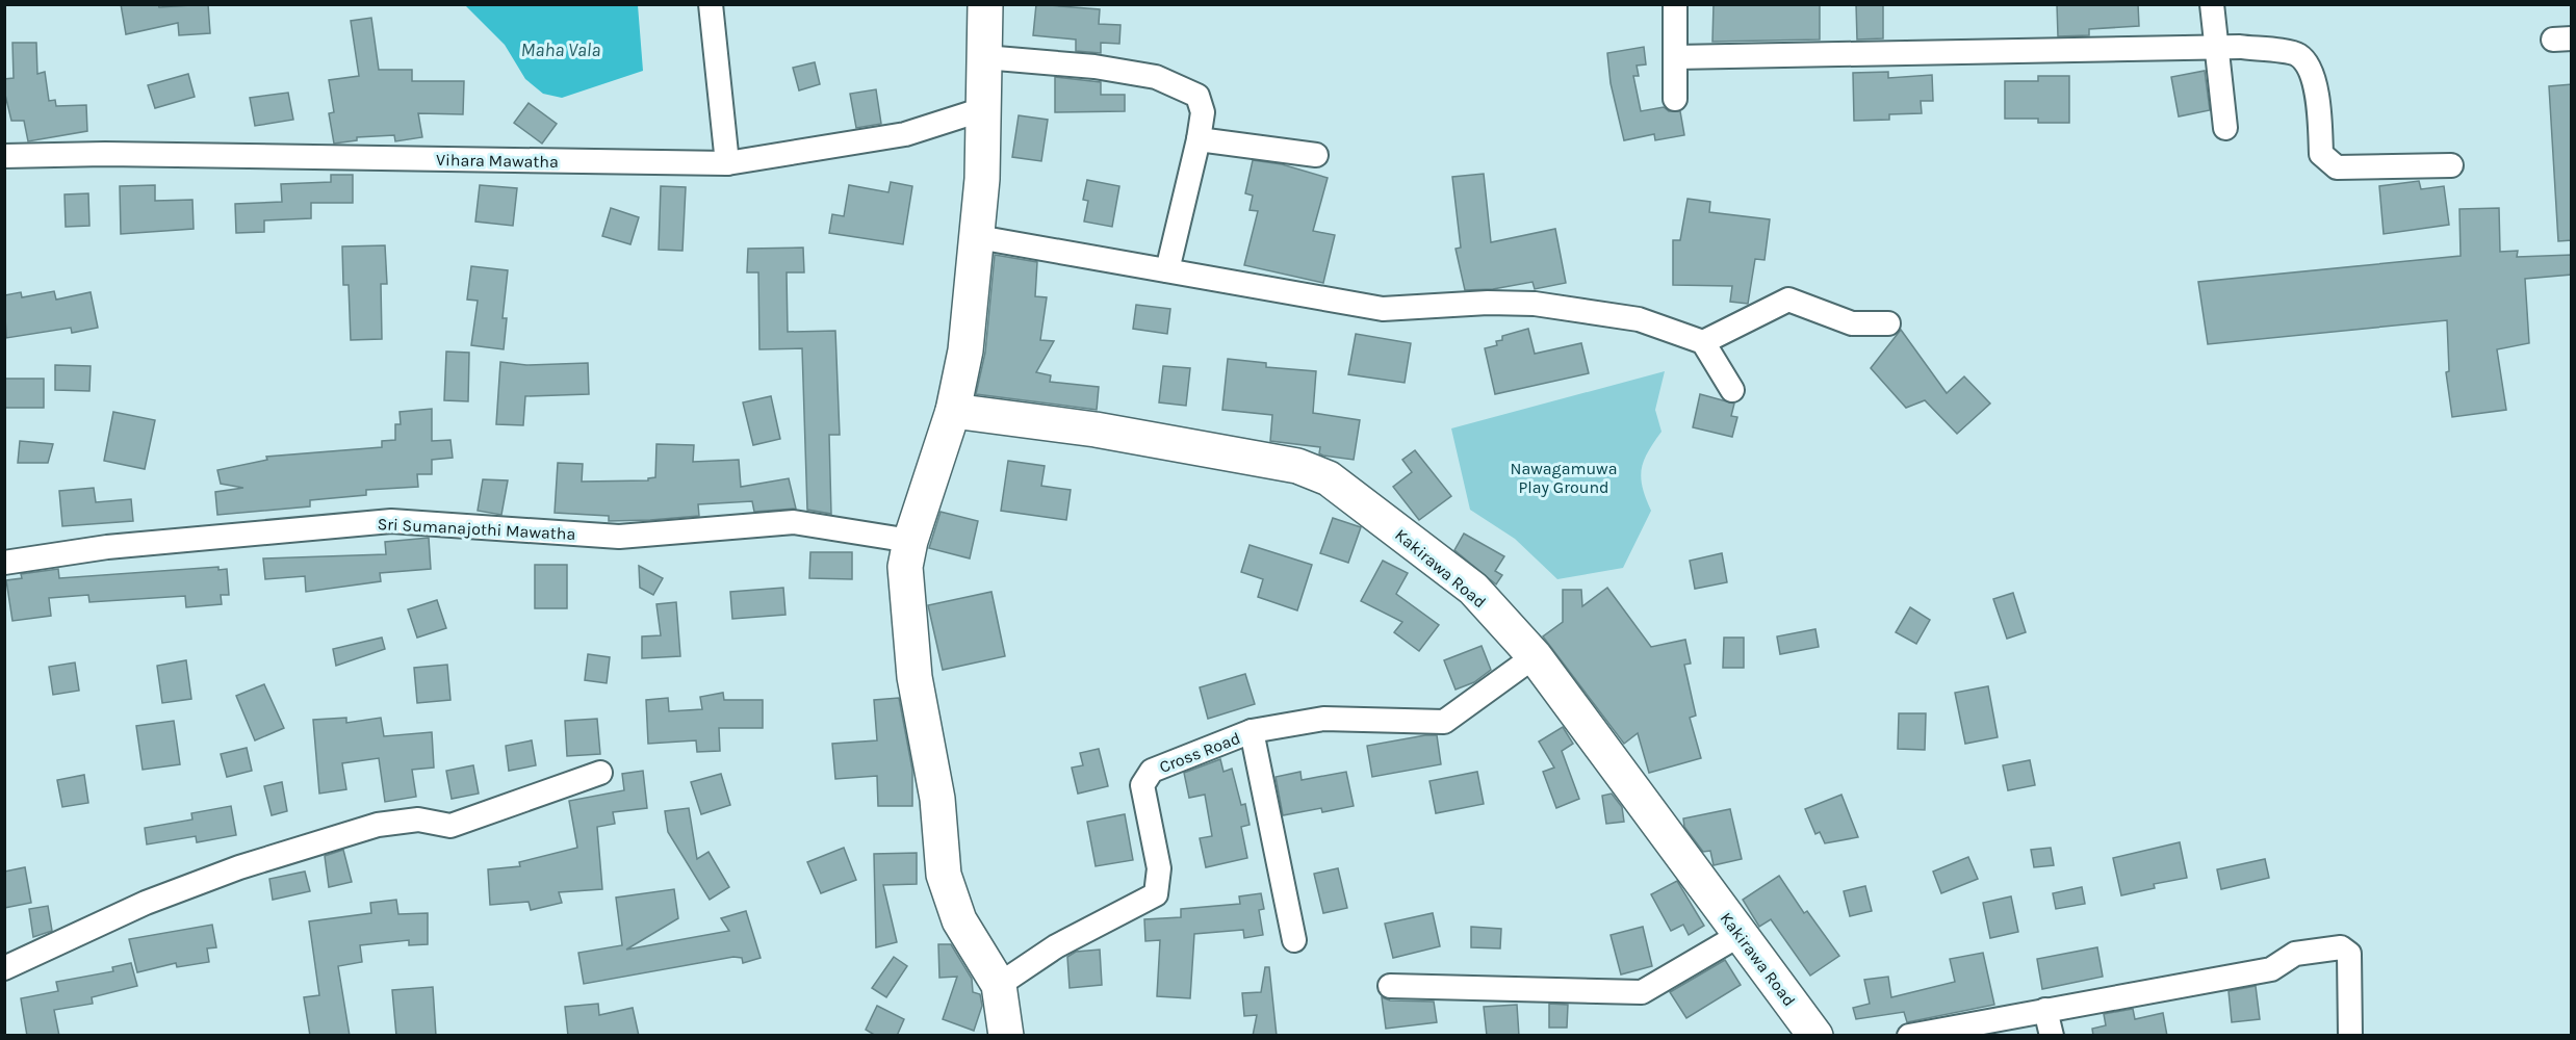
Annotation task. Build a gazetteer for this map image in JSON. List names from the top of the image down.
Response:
{
  "streets": {
    "street": [
      "Vihara Mawatha",
      "Sri Sumanajothi Mawatha",
      "Kakirawa Road",
      "Cross Road"
    ]
  },
  "crossings": [
    ["Kakirawa Road", "Cross Road"]
  ],
  "water": ["Maha Vala"],
  "parks": ["Nawagamuwa Play Ground"]
}
